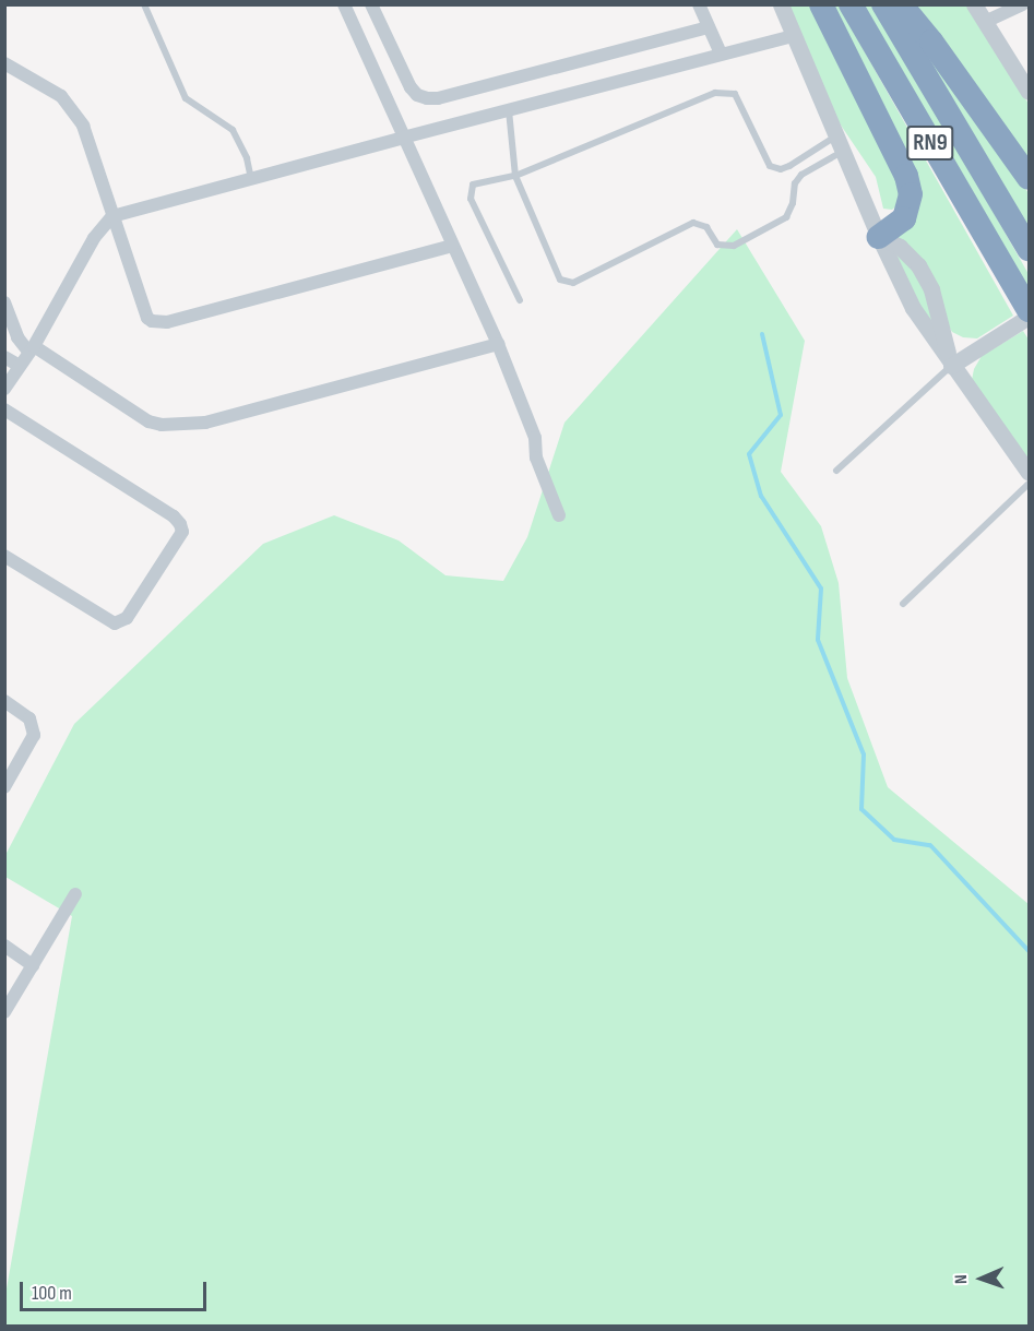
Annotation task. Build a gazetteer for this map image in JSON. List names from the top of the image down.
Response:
{
  "streets": {
    "highway": ["RN9"]
  },
  "scale_bar": "100 m",
  "north": "left"
}
